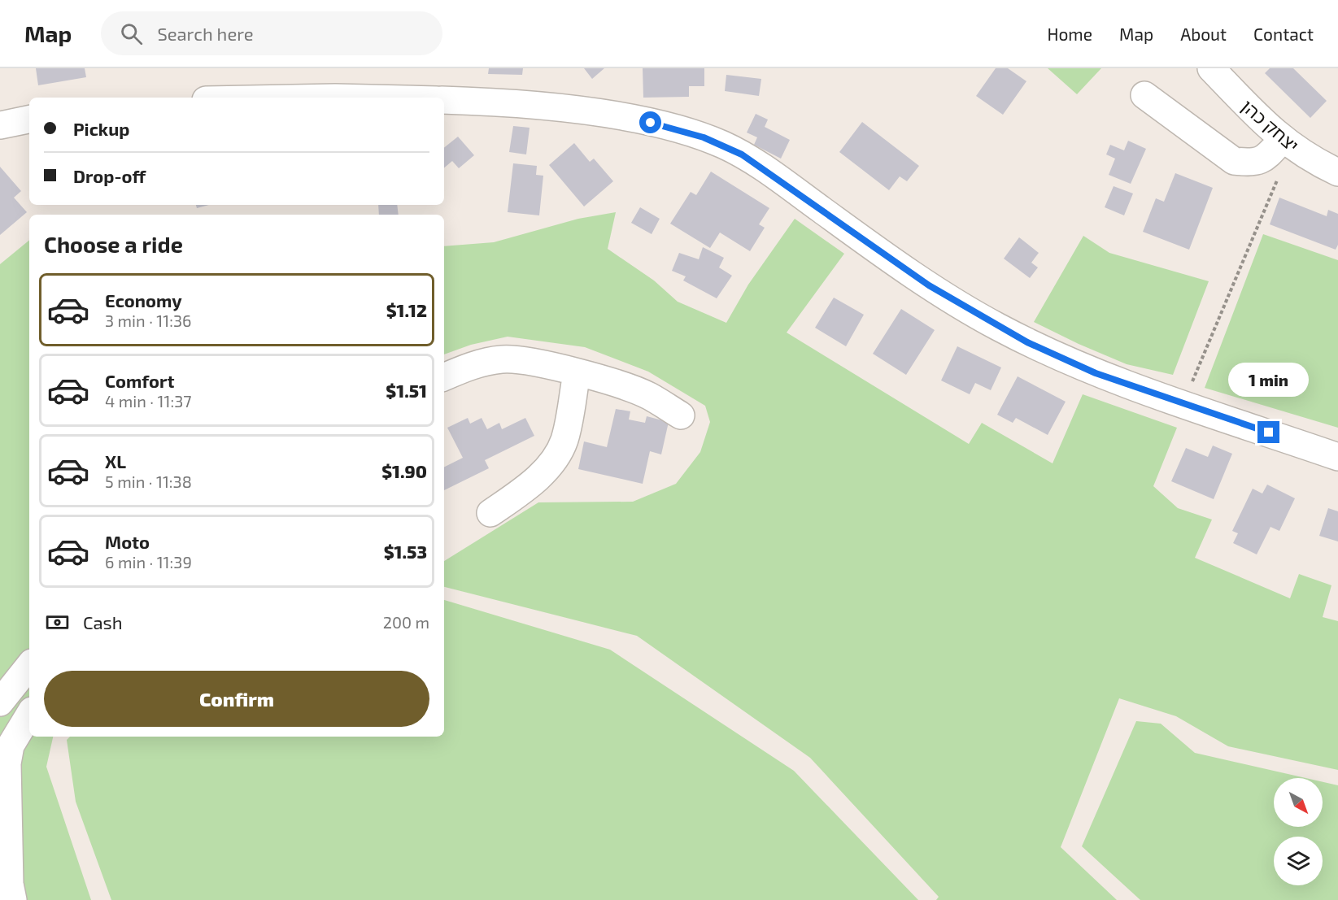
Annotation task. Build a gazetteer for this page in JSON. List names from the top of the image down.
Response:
{
  "streets": {
    "street": ["יצחק כהן"]
  },
  "north": "bottom right",
  "page": {
    "header": "Map",
    "search": "Search here",
    "nav": [
      "Home",
      "Map",
      "About",
      "Contact"
    ],
    "banner": ["Pickup", "Drop-off"],
    "heading": "Choose a ride",
    "list": [
      {
        "name": "Economy",
        "note": "3 min · 11:36",
        "value": "$1.12"
      },
      {
        "name": "Comfort",
        "note": "4 min · 11:37",
        "value": "$1.51"
      },
      {
        "name": "XL",
        "note": "5 min · 11:38",
        "value": "$1.90"
      },
      {
        "name": "Moto",
        "note": "6 min · 11:39",
        "value": "$1.53"
      }
    ],
    "bubble": "1 min",
    "pay": ["Cash", "200 m"],
    "buttons": "Confirm"
  }
}
